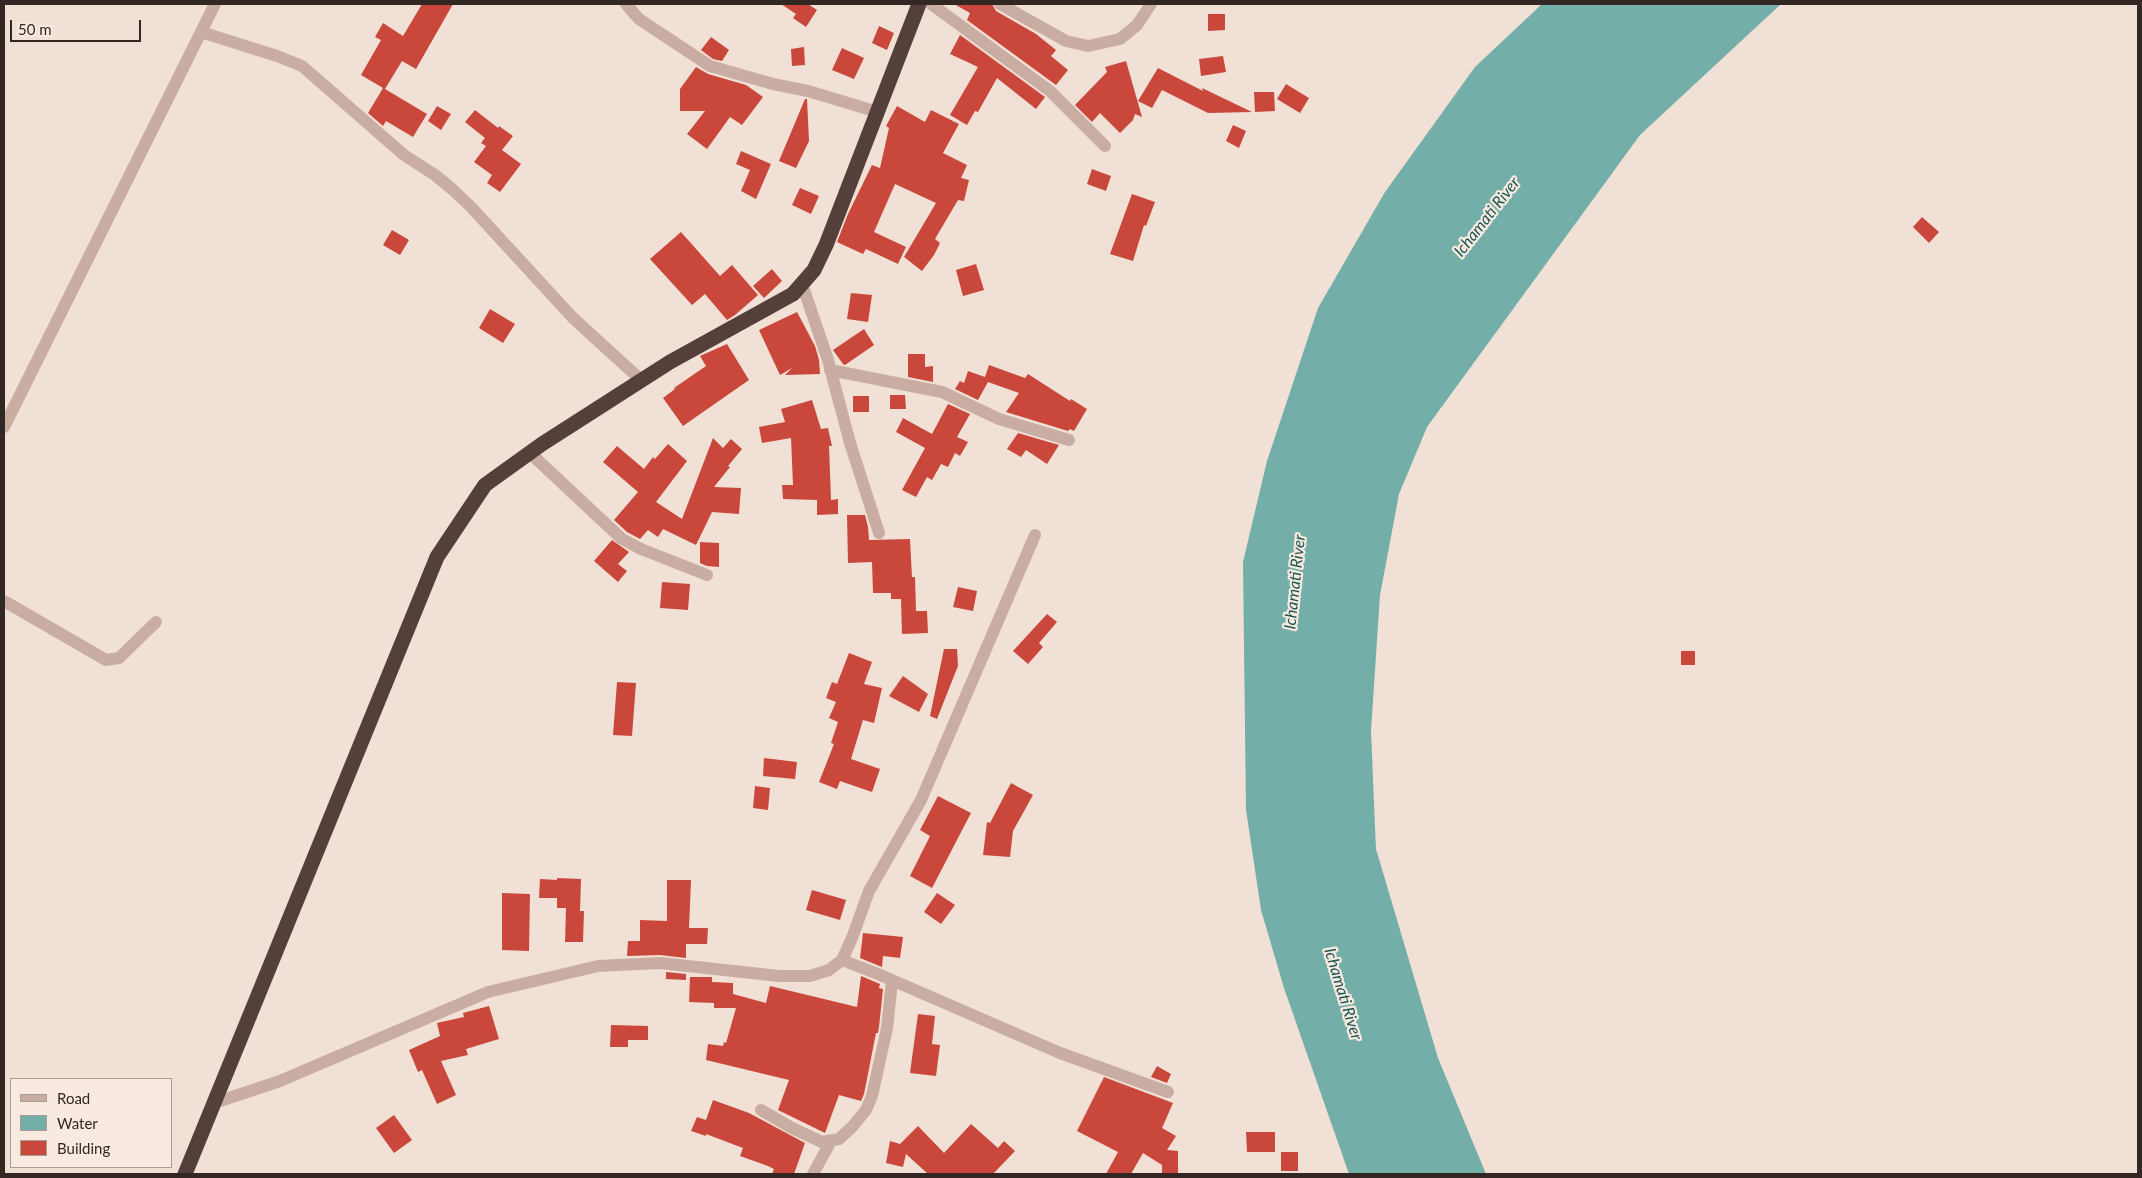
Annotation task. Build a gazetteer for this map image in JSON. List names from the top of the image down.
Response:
{
  "water": ["Ichamati River"],
  "legend": ["Road", "Water", "Building"],
  "scale_bar": "50 m"
}
